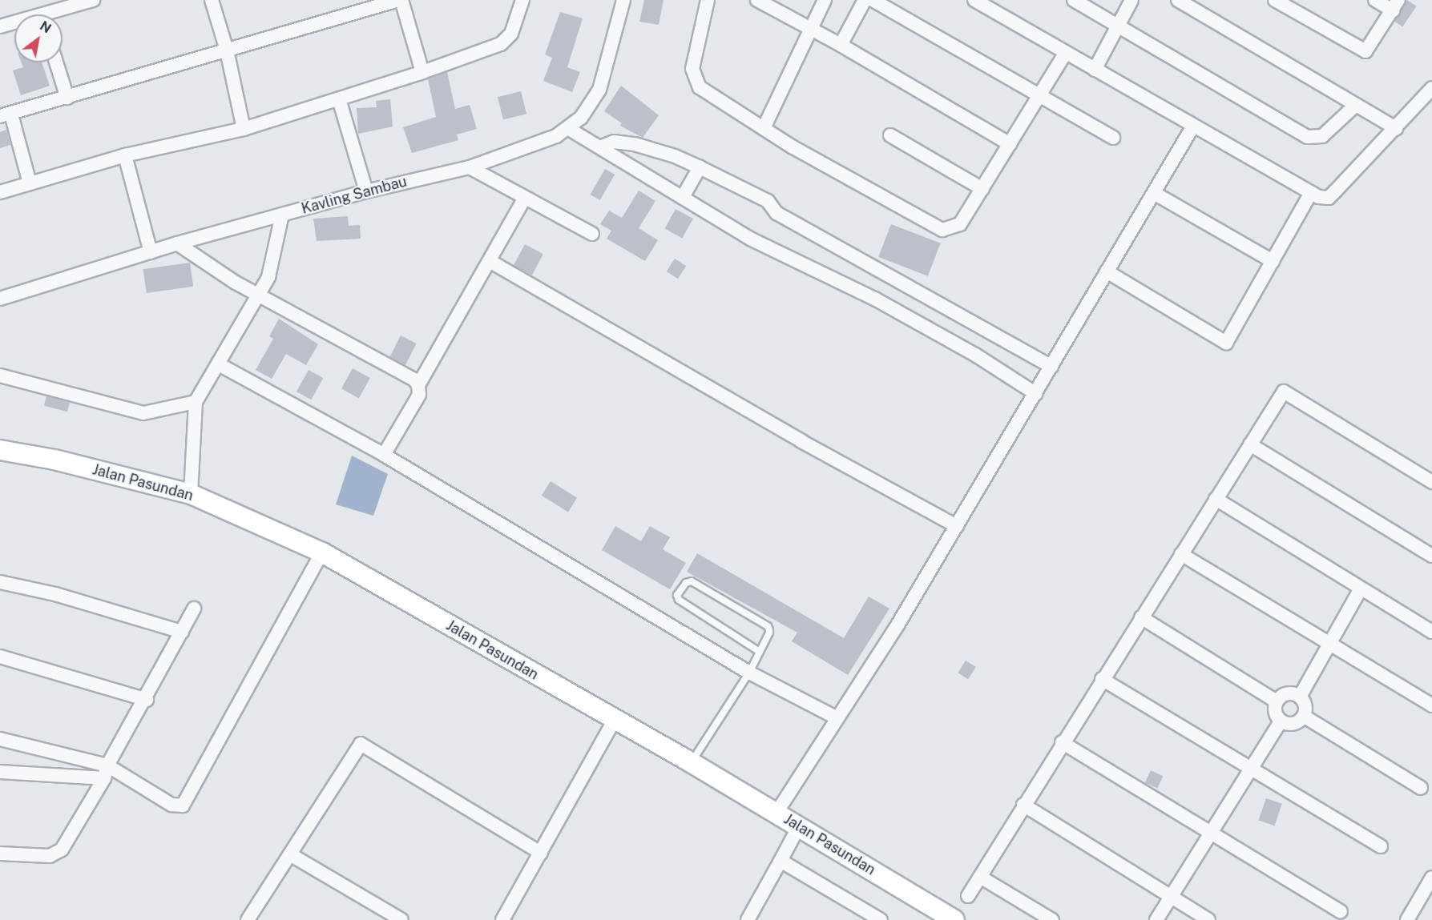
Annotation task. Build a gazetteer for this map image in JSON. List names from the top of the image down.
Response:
{
  "streets": {
    "street": ["Kavling Sambau", "Jalan Pasundan"]
  },
  "north": "top right"
}
